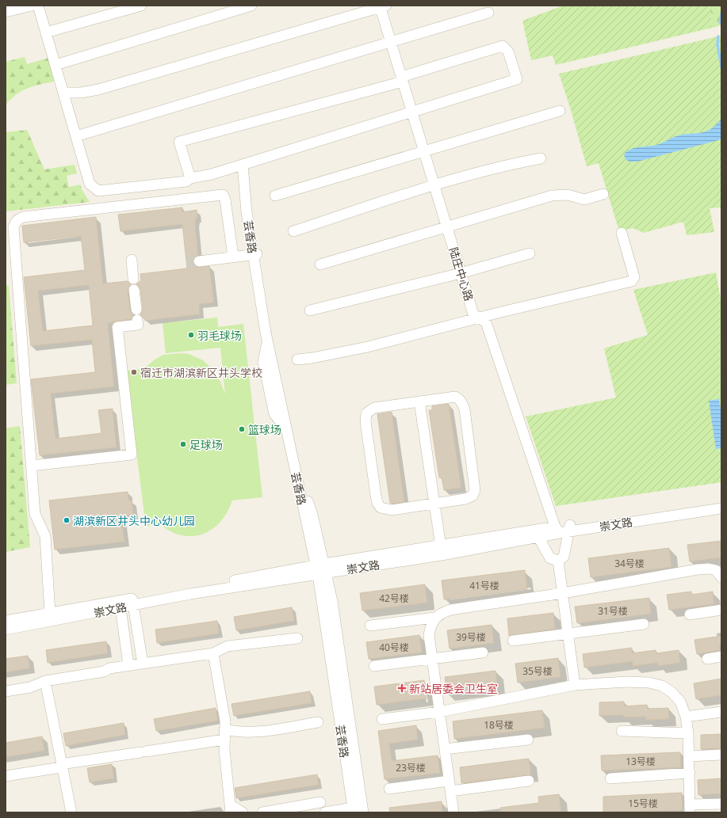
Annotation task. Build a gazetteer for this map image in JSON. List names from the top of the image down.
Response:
{
  "streets": {
    "street": ["芸香路", "陆庄中心路", "崇文路"]
  },
  "crossings": [
    ["芸香路", "崇文路"],
    ["陆庄中心路", "崇文路"]
  ],
  "places": {
    "other": [
      "羽毛球场",
      "宿迁市湖滨新区井头学校",
      "篮球场",
      "足球场",
      "湖滨新区井头中心幼儿园"
    ],
    "health": ["新站居委会卫生室"]
  },
  "house_numbers": [
    "34号楼",
    "41号楼",
    "42号楼",
    "31号楼",
    "39号楼",
    "40号楼",
    "35号楼",
    "18号楼",
    "13号楼",
    "23号楼",
    "15号楼"
  ]
}
